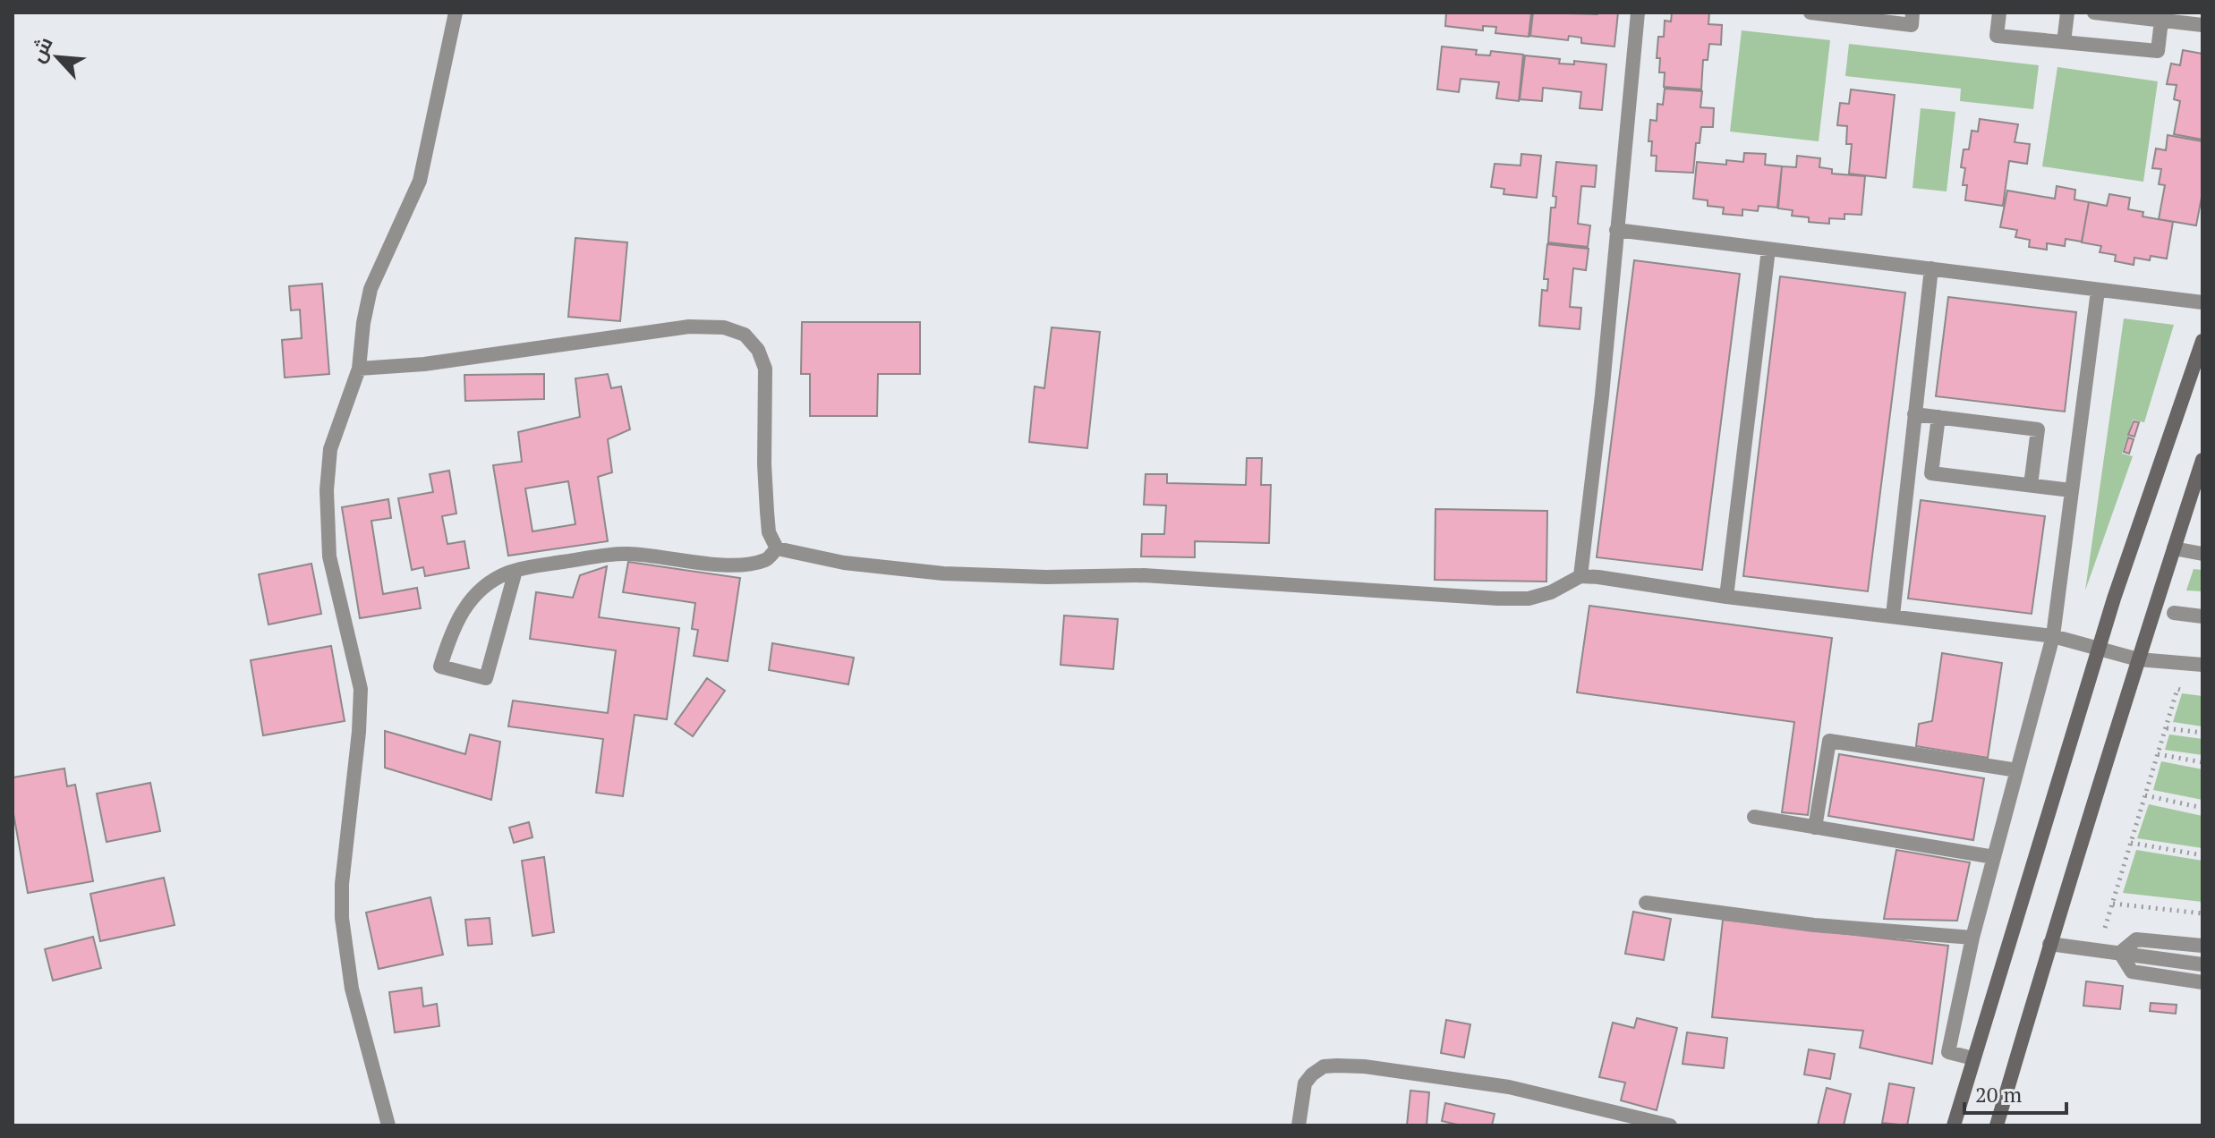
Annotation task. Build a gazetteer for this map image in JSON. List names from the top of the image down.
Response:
{
  "scale_bar": "20 m",
  "north": "top left"
}
